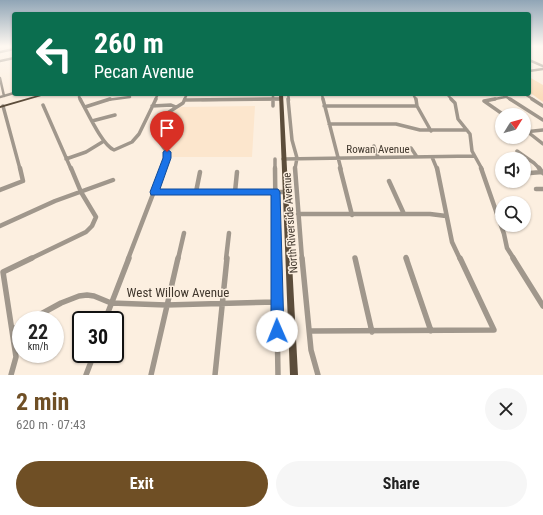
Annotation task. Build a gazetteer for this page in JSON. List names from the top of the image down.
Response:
{
  "streets": {
    "main road": ["North Riverside Avenue"],
    "street": ["Rowan Avenue", "West Willow Avenue"]
  },
  "crossings": [
    ["Rowan Avenue", "North Riverside Avenue"]
  ],
  "north": "top right",
  "page": {
    "turn": ["260 m", "Pecan Avenue"],
    "speed": "22 km/h",
    "limit": "30",
    "heading": ["2 min", "620 m · 07:43"],
    "buttons": ["Exit", "Share"]
  }
}
